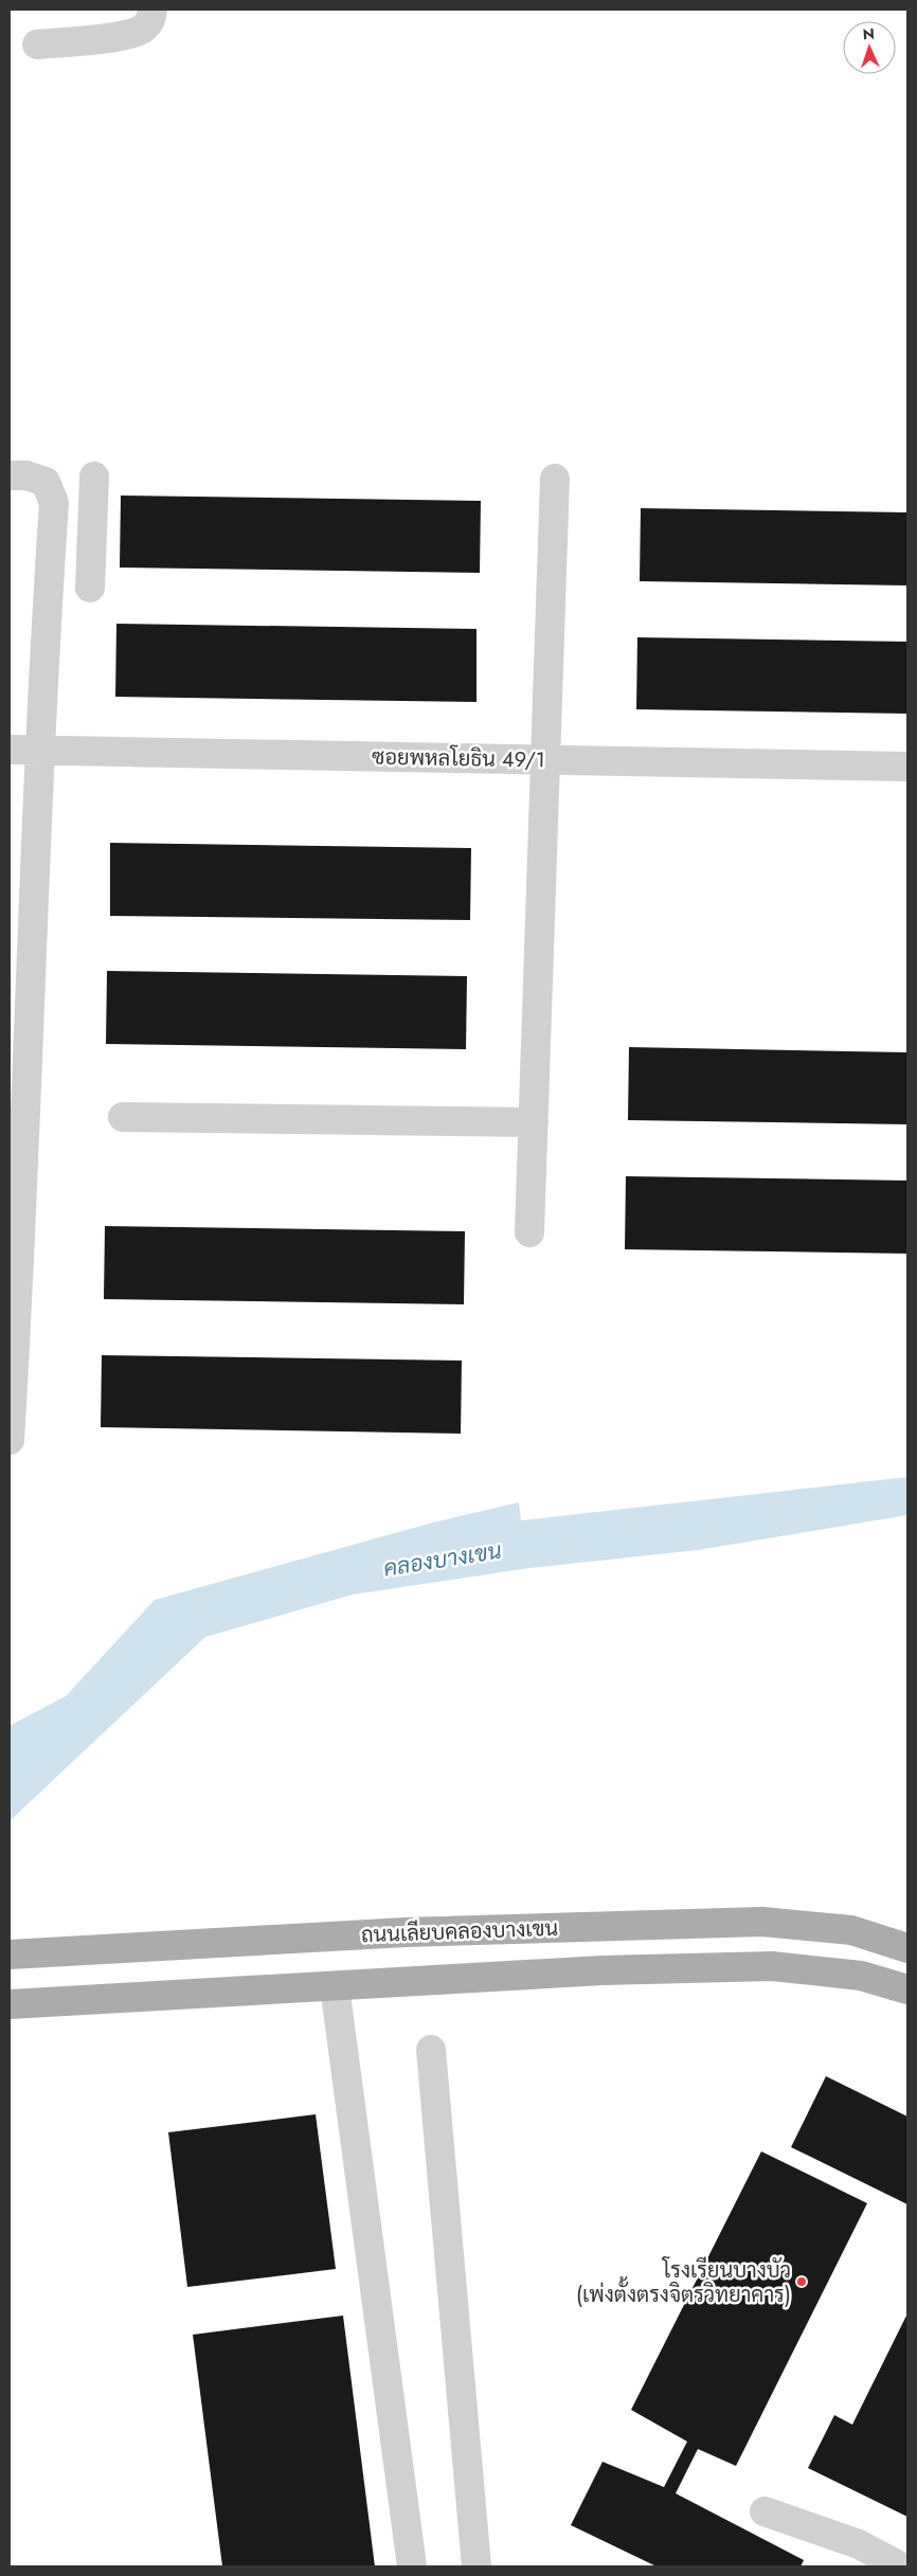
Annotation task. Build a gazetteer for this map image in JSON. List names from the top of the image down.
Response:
{
  "streets": {
    "main road": ["ถนนเลียบคลองบางเขน"],
    "street": ["ซอยพหลโยธิน 49/1"]
  },
  "water": ["คลองบางเขน"],
  "places": ["โรงเรียนบางบัว (เพ่งตั้งตรงจิตรวิทยาคาร)"],
  "north": "top"
}
